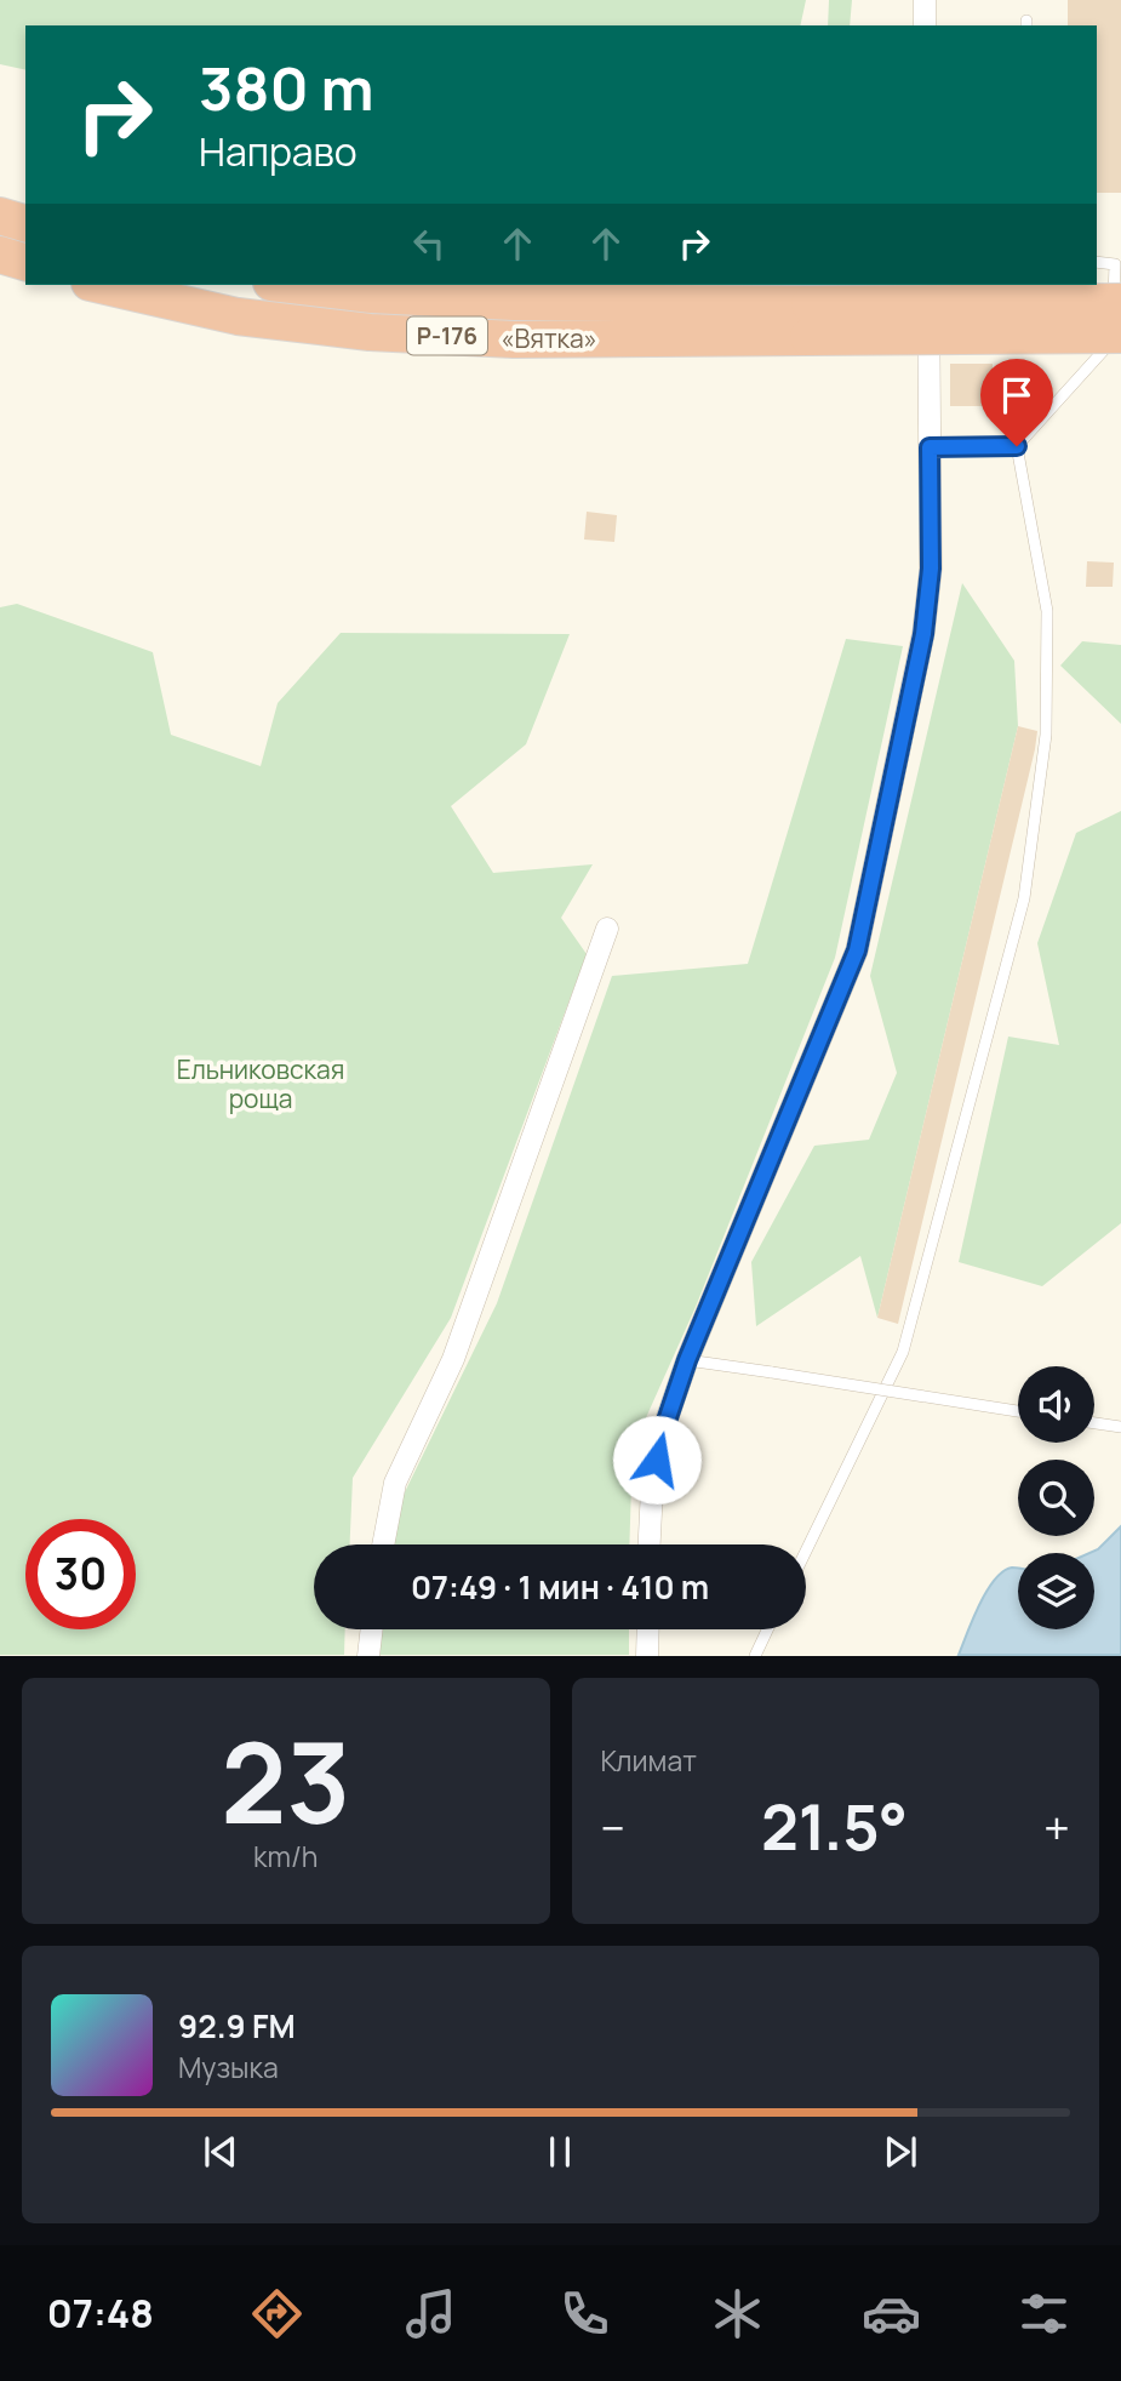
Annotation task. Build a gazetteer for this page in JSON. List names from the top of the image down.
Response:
{
  "streets": {
    "highway": ["Р-176", "«Вятка»"]
  },
  "crossings": [
    ["Р-176", "«Вятка»"]
  ],
  "parks": ["Ельниковская роща"],
  "page": {
    "turn": ["380 m", "Направо"],
    "limit": "30",
    "trip": "07:49 · 1 мин · 410 m",
    "tile": [
      ["23", "km/h"],
      "Климат"
    ],
    "heat": ["−", "21.5°", "+"],
    "song": ["92.9 FM", "Музыка"],
    "tabs": "07:48"
  }
}
